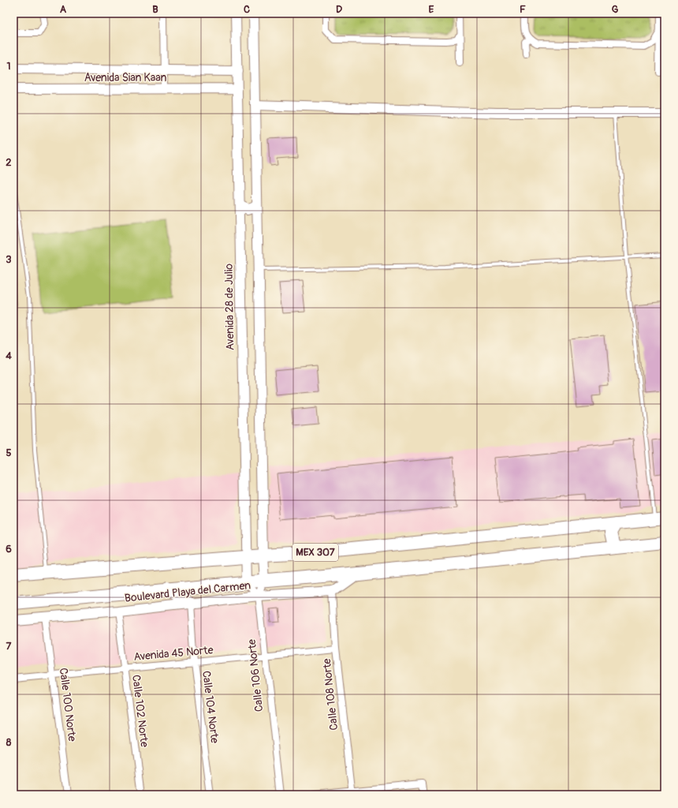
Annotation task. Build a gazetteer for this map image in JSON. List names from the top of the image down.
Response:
{
  "streets": {
    "highway": ["MEX 307"],
    "main road": [
      "Avenida Sian Kaan",
      "Avenida 28 de Julio",
      "Boulevard Playa del Carmen",
      "Calle 106 Norte"
    ],
    "street": [
      "Avenida 45 Norte",
      "Calle 108 Norte",
      "Calle 100 Norte",
      "Calle 104 Norte",
      "Calle 102 Norte"
    ]
  },
  "crossings": [
    ["Avenida Sian Kaan", "Avenida 28 de Julio"],
    ["Avenida 28 de Julio", "MEX 307"],
    ["MEX 307", "Calle 106 Norte"],
    ["Boulevard Playa del Carmen", "Calle 106 Norte"],
    ["Boulevard Playa del Carmen", "Calle 108 Norte"],
    ["Boulevard Playa del Carmen", "Calle 100 Norte"],
    ["Boulevard Playa del Carmen", "Calle 104 Norte"],
    ["Boulevard Playa del Carmen", "Calle 102 Norte"],
    ["Avenida 45 Norte", "Calle 106 Norte"],
    ["Avenida 45 Norte", "Calle 108 Norte"],
    ["Avenida 45 Norte", "Calle 100 Norte"],
    ["Avenida 45 Norte", "Calle 104 Norte"],
    ["Avenida 45 Norte", "Calle 102 Norte"]
  ],
  "grid": {
    "columns": [
      "A",
      "B",
      "C",
      "D",
      "E",
      "F",
      "G"
    ],
    "rows": [
      "1",
      "2",
      "3",
      "4",
      "5",
      "6",
      "7",
      "8"
    ]
  }
}
